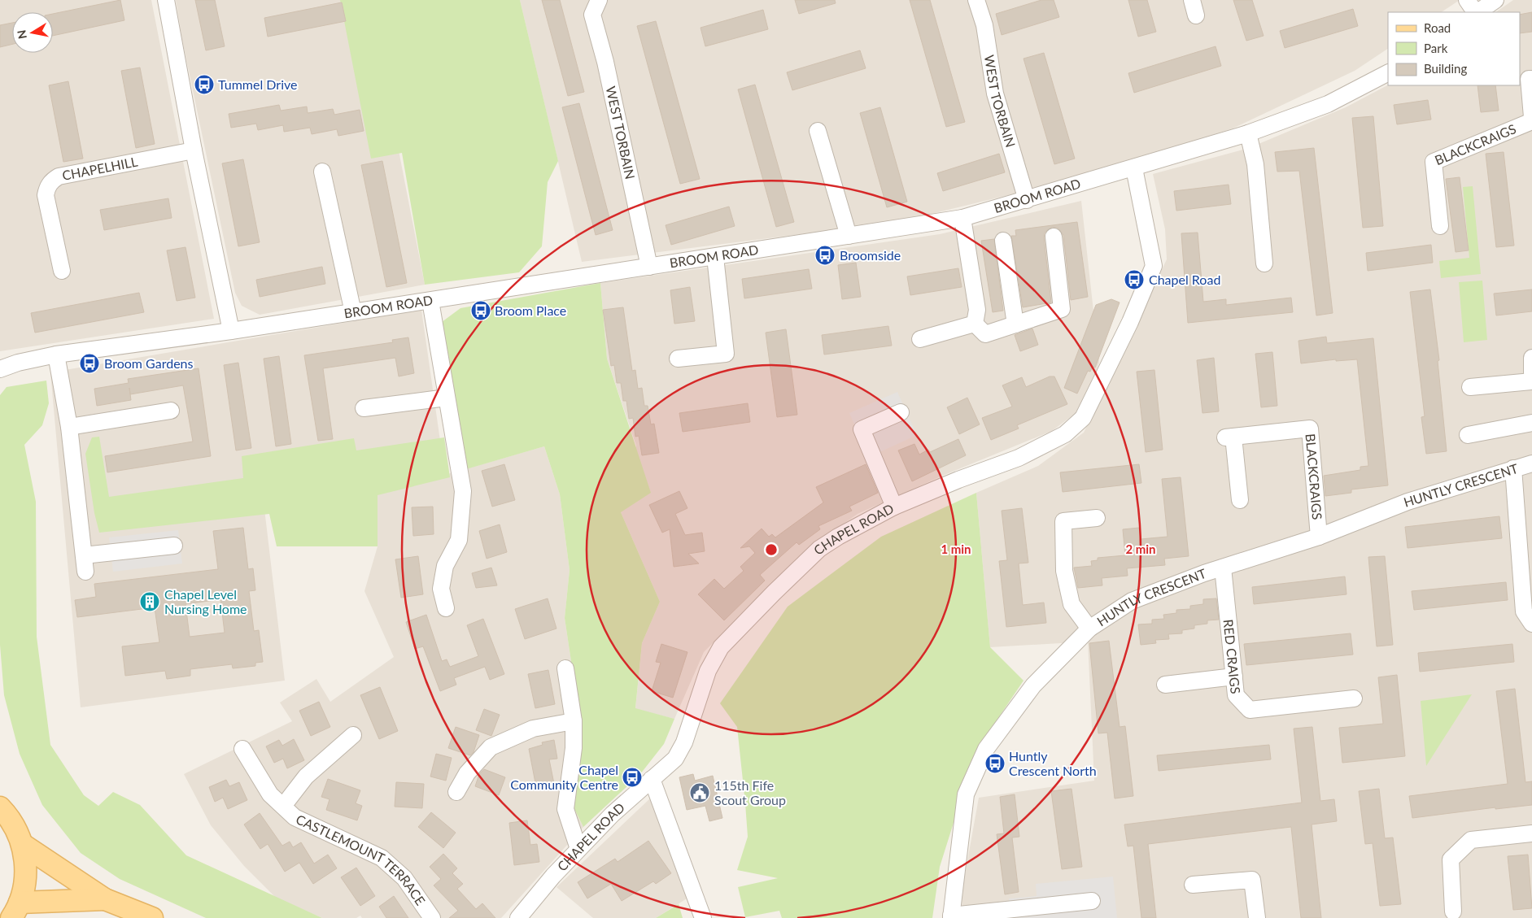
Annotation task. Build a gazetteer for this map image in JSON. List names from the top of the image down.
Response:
{
  "streets": {
    "street": [
      "WEST TORBAIN",
      "BLACKCRAIGS",
      "CHAPELHILL",
      "BROOM ROAD",
      "HUNTLY CRESCENT",
      "CHAPEL ROAD",
      "RED CRAIGS",
      "CASTLEMOUNT TERRACE"
    ]
  },
  "crossings": [
    ["WEST TORBAIN", "BROOM ROAD"],
    ["BLACKCRAIGS", "HUNTLY CRESCENT"],
    ["BROOM ROAD", "CHAPEL ROAD"],
    ["HUNTLY CRESCENT", "RED CRAIGS"]
  ],
  "places": {
    "bus stop": [
      "Tummel Drive",
      "Broomside",
      "Chapel Road",
      "Broom Place",
      "Broom Gardens",
      "Huntly Crescent North",
      "Chapel Community Centre"
    ],
    "building": ["Chapel Level Nursing Home"],
    "public building": ["115th Fife Scout Group"]
  },
  "legend": ["Road", "Park", "Building"],
  "north": "left",
  "rings": ["1 min", "2 min"]
}
